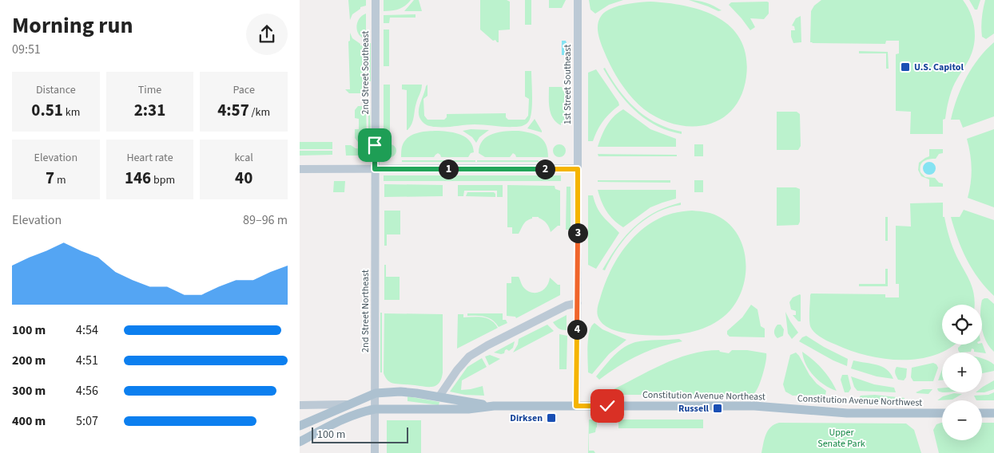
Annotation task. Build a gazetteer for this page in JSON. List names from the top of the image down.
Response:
{
  "streets": {
    "main road": [
      "2nd Street Southeast",
      "1st Street Southeast",
      "2nd Street Northeast",
      "Constitution Avenue Northeast",
      "Constitution Avenue Northwest"
    ]
  },
  "crossings": [
    ["2nd Street Southeast", "2nd Street Northeast"],
    ["1st Street Southeast", "Constitution Avenue Northeast"],
    ["2nd Street Northeast", "Constitution Avenue Northeast"],
    ["Constitution Avenue Northeast", "Constitution Avenue Northwest"]
  ],
  "parks": ["Upper Senate Park"],
  "places": {
    "transit": ["U.S. Capitol", "Russell", "Dirksen"]
  },
  "scale_bar": "100 m",
  "page": {
    "heading": ["Morning run", "09:51"],
    "stats": [
      ["Distance", "0.51 km"],
      ["Time", "2:31"],
      ["Pace", "4:57 /km"],
      ["Elevation", "7 m"],
      ["Heart rate", "146 bpm"],
      ["kcal", "40"]
    ],
    "pins": [
      "1",
      "2",
      "3",
      "4"
    ],
    "chart": ["Elevation", "89–96 m"],
    "map_buttons": ["+", "−"],
    "list": [
      {
        "name": "100 m",
        "note": "4:54"
      },
      {
        "name": "200 m",
        "note": "4:51"
      },
      {
        "name": "300 m",
        "note": "4:56"
      },
      {
        "name": "400 m",
        "note": "5:07"
      }
    ],
    "scale": "100 m"
  }
}
